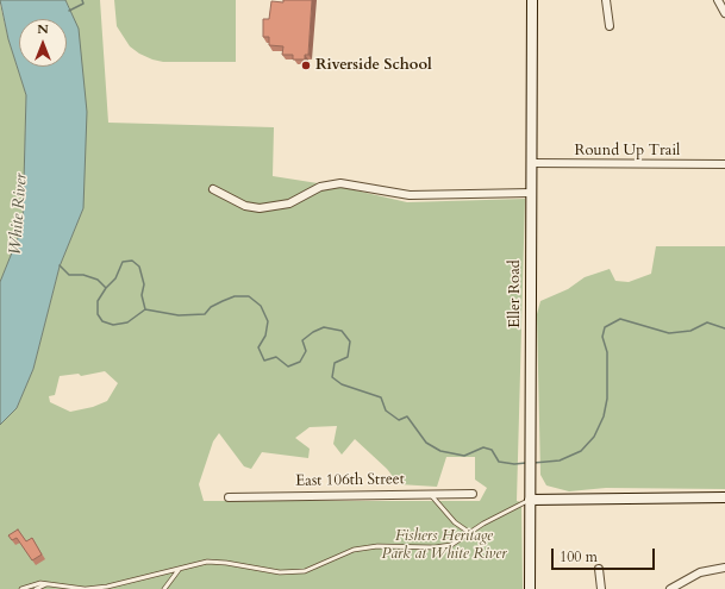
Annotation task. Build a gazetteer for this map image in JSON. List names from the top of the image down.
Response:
{
  "streets": {
    "street": ["Round Up Trail", "Eller Road", "East 106th Street"]
  },
  "crossings": [
    ["Round Up Trail", "Eller Road"]
  ],
  "water": ["White River"],
  "parks": ["Fishers Heritage Park at White River"],
  "places": ["Riverside School"],
  "scale_bar": "100 m",
  "north": "top"
}
